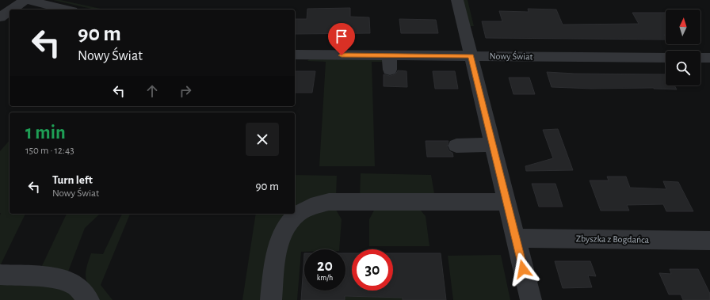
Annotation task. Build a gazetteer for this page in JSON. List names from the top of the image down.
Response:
{
  "streets": {
    "street": ["Nowy Świat", "Zbyszka z Bogdańca"]
  },
  "north": "top",
  "page": {
    "turn": ["90 m", "Nowy Świat"],
    "heading": ["1 min", "150 m · 12:43"],
    "list": [
      {
        "name": "Turn left",
        "note": "Nowy Świat",
        "value": "90 m"
      }
    ],
    "speed": "20 km/h",
    "limit": "30"
  }
}
